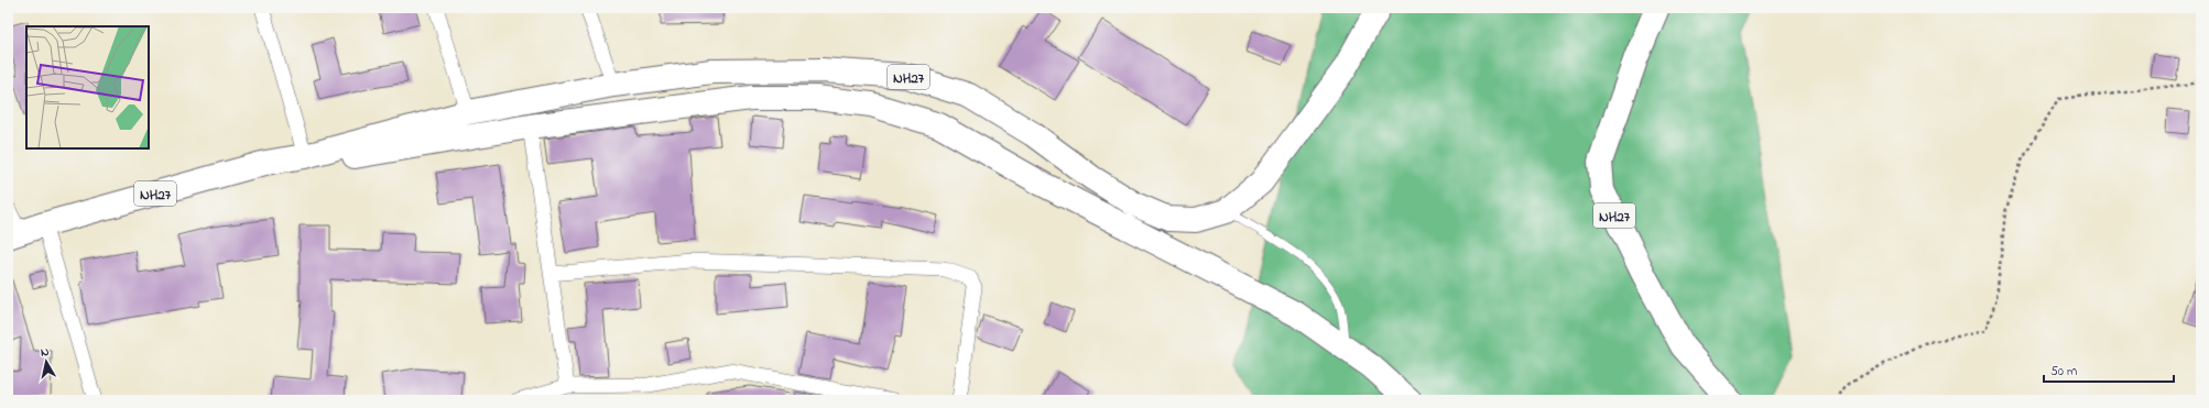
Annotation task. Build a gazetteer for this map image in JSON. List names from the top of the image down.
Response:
{
  "streets": {
    "highway": ["NH27"]
  },
  "scale_bar": "50 m",
  "north": "top"
}
